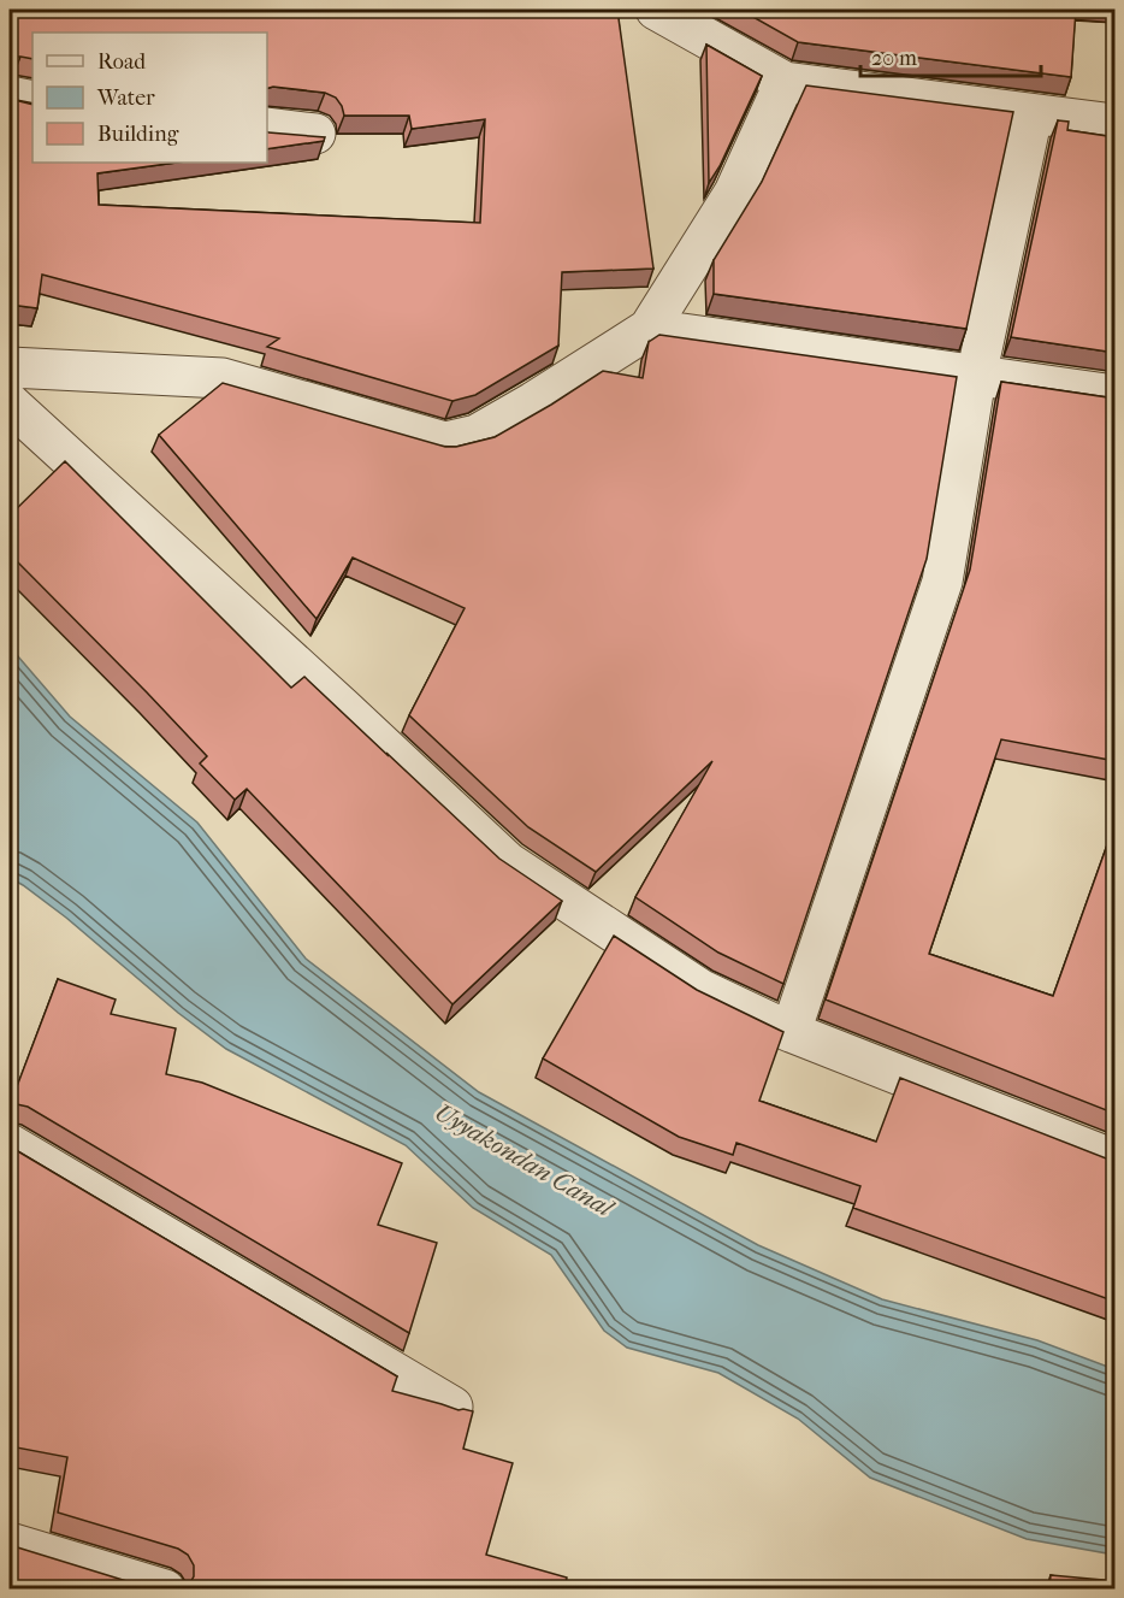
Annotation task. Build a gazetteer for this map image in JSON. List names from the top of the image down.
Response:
{
  "water": ["Uyyakondan Canal"],
  "legend": ["Road", "Water", "Building"],
  "scale_bar": "20 m"
}
